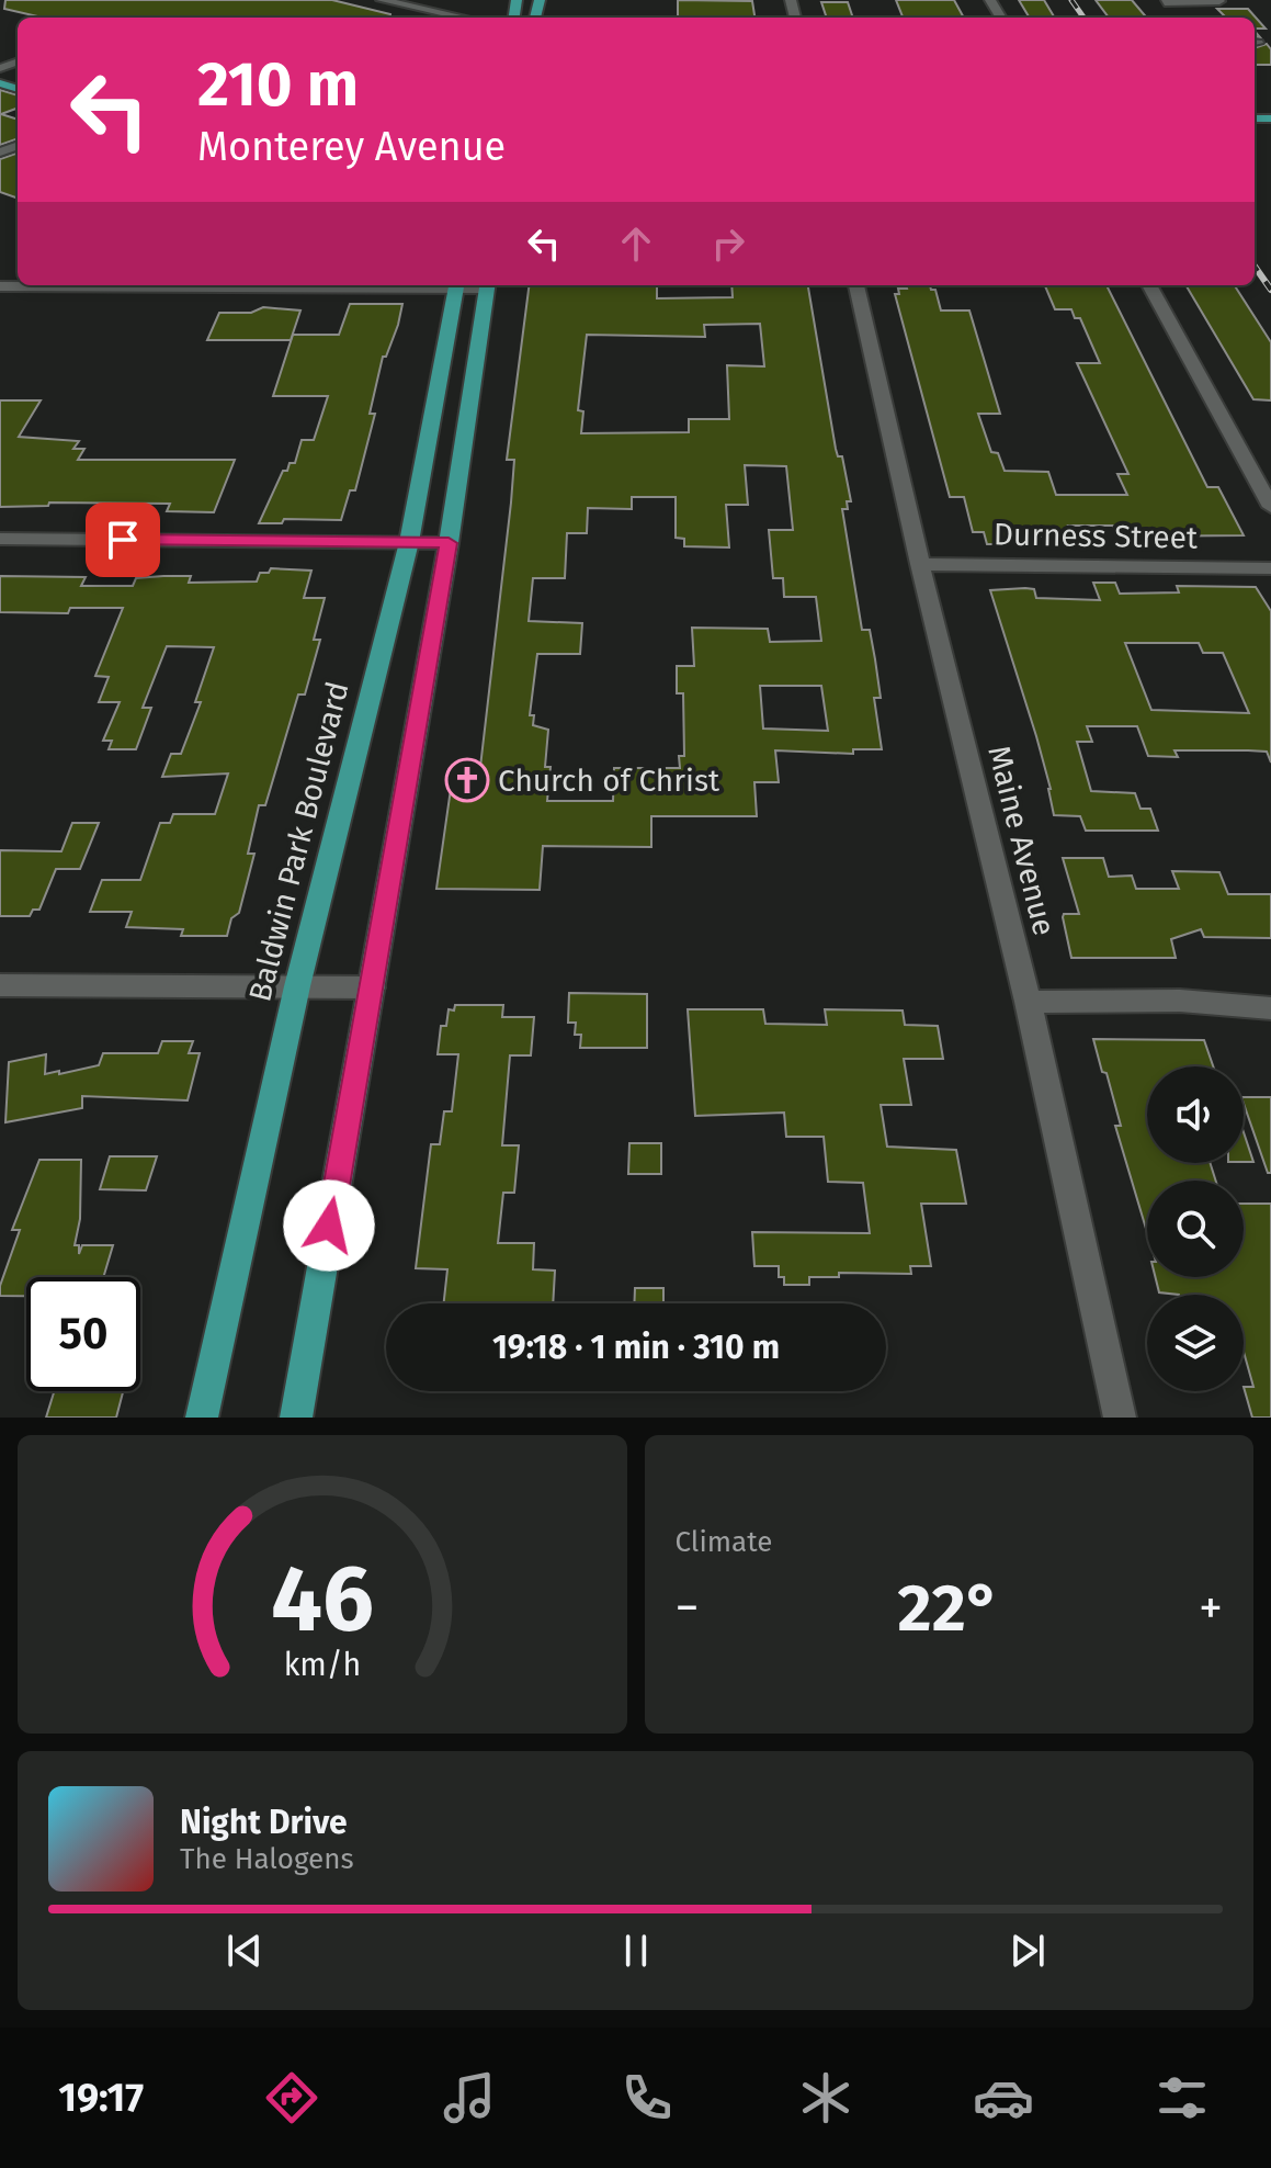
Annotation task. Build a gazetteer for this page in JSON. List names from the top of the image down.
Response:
{
  "streets": {
    "main road": ["Baldwin Park Boulevard"],
    "street": ["Durness Street", "Maine Avenue"]
  },
  "crossings": [
    ["Durness Street", "Maine Avenue"]
  ],
  "places": {
    "church": ["Church of Christ"]
  },
  "page": {
    "turn": ["210 m", "Monterey Avenue"],
    "limit": "50",
    "trip": "19:18 · 1 min · 310 m",
    "tile": "Climate",
    "heat": ["−", "22°", "+"],
    "song": ["Night Drive", "The Halogens"],
    "tabs": "19:17",
    "gauge": ["46", "km/h"]
  }
}
